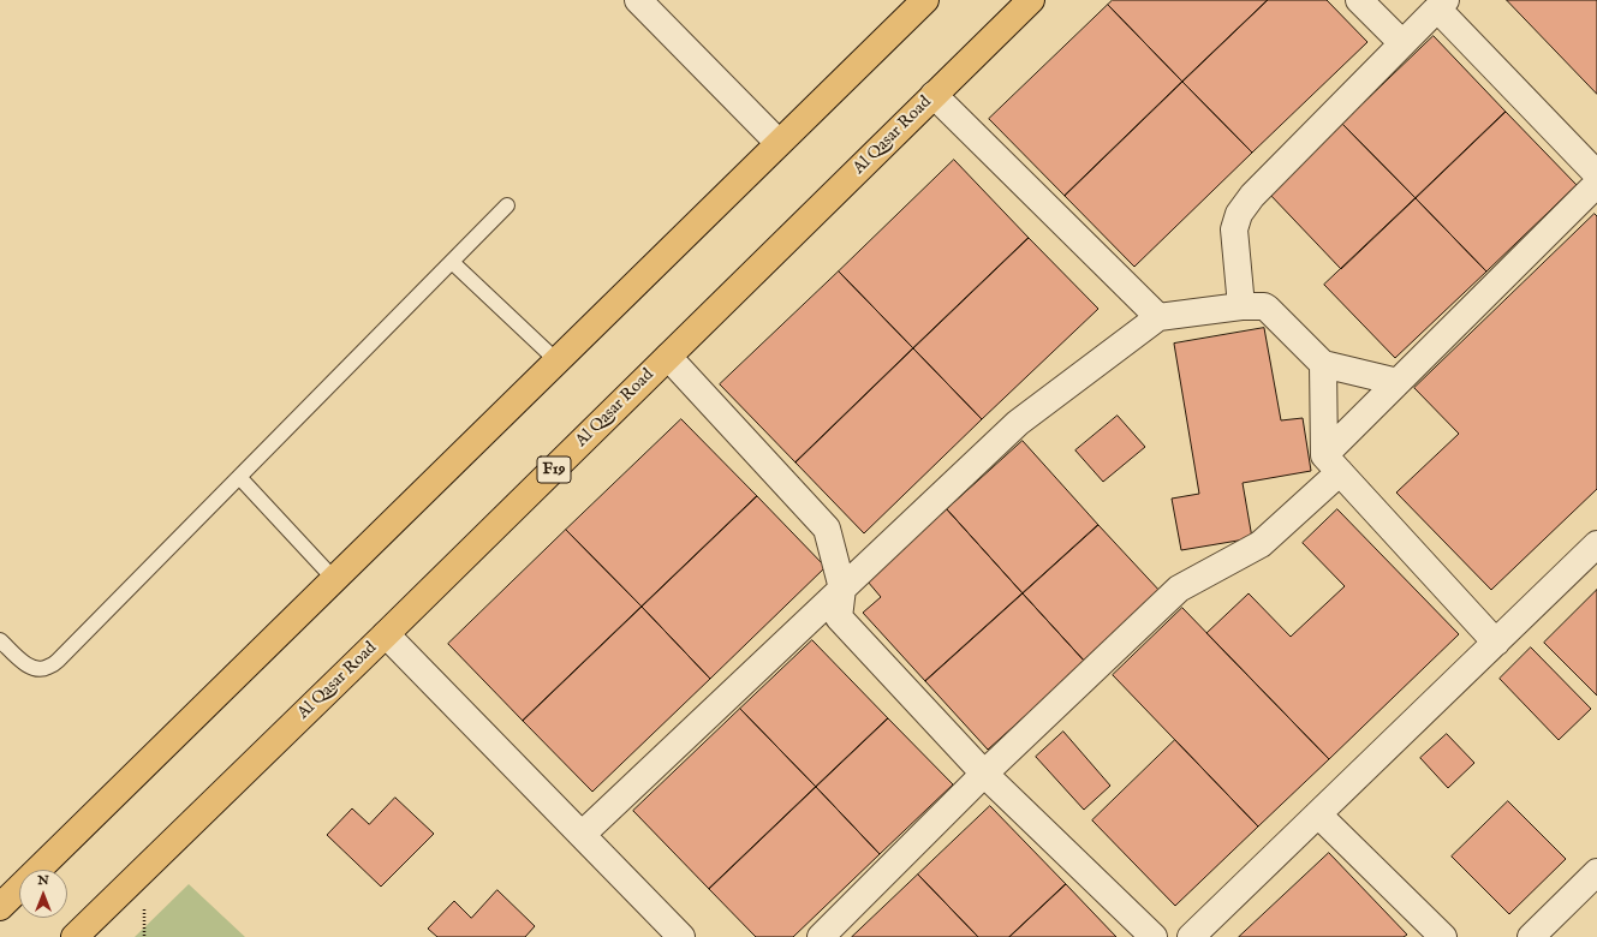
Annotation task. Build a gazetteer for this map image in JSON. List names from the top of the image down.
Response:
{
  "streets": {
    "main road": ["Al Qasar Road", "F19"]
  },
  "north": "top"
}
